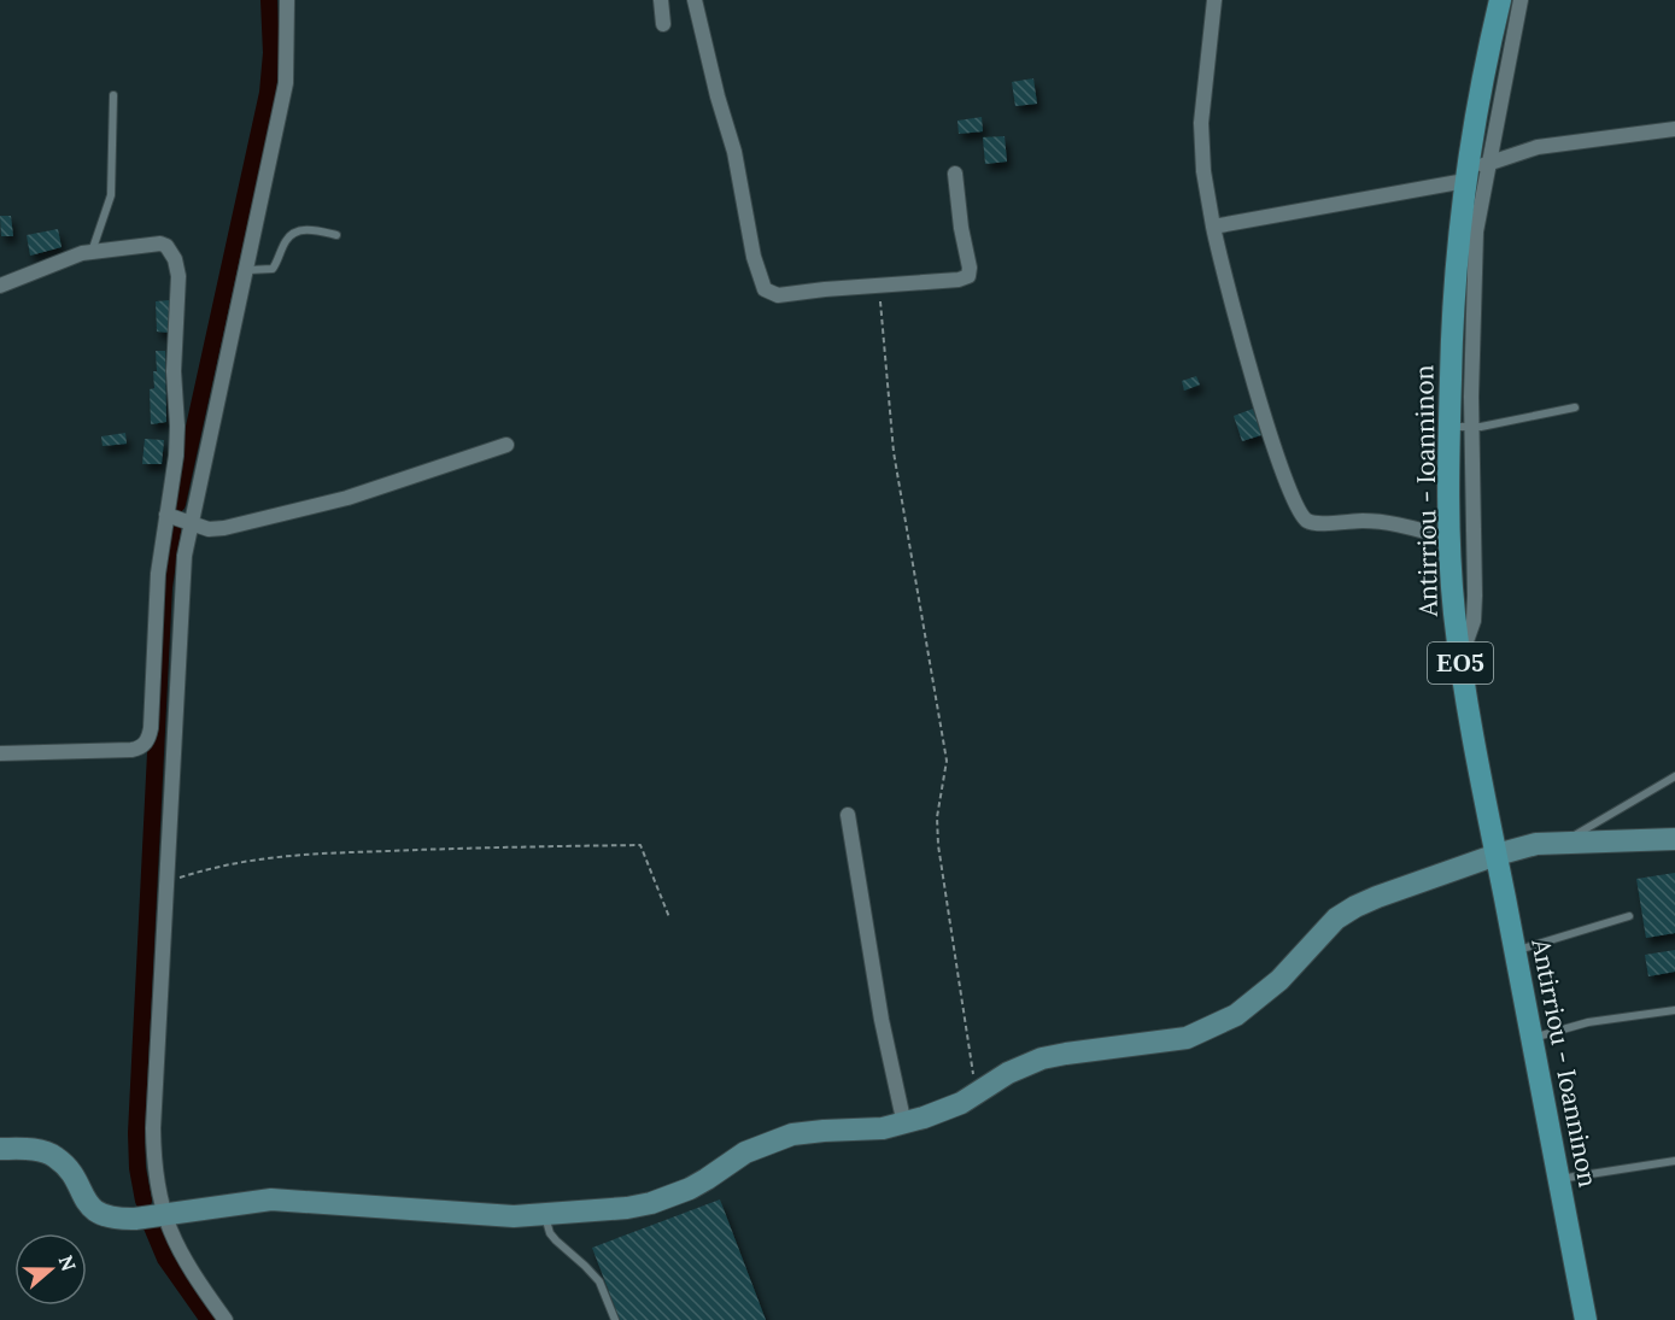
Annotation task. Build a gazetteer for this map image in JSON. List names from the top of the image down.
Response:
{
  "streets": {
    "main road": ["Antirriou - Ioanninon", "ΕΟ5"]
  },
  "north": "right"
}
